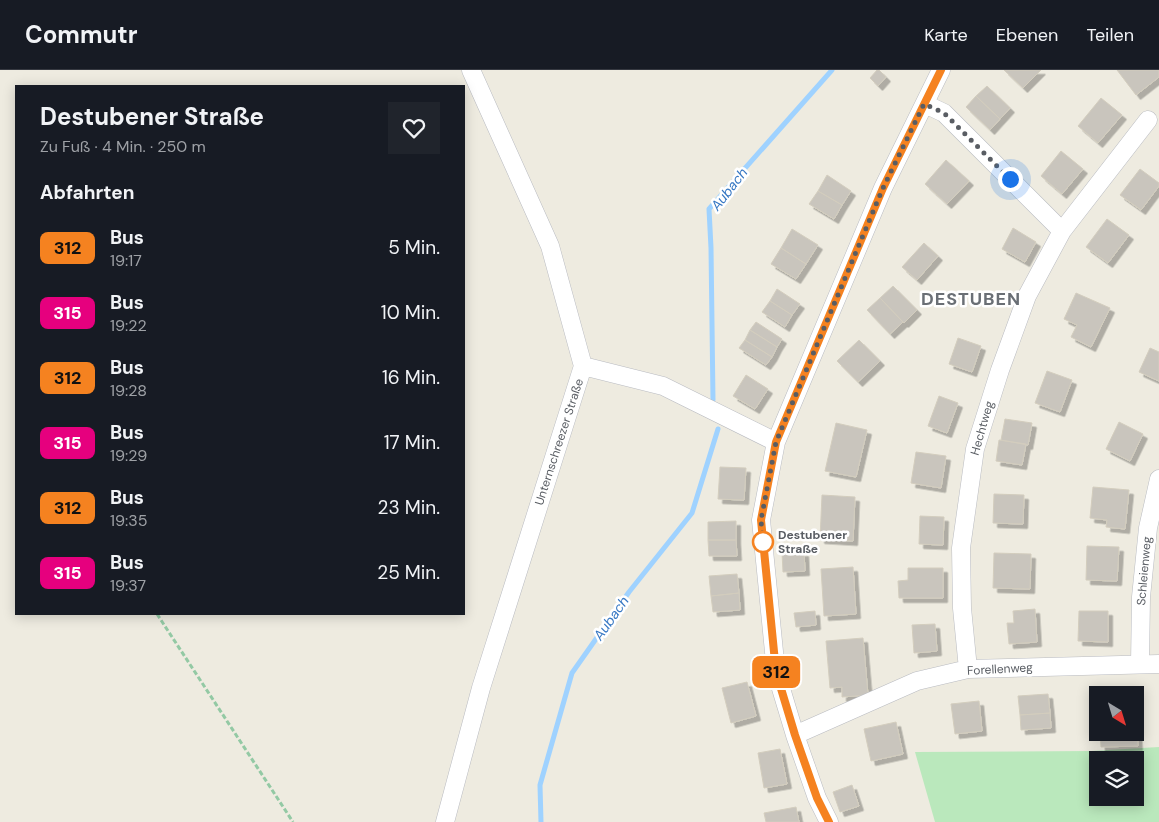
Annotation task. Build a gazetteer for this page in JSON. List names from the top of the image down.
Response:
{
  "streets": {
    "street": [
      "Hechtweg",
      "Unternschreezer Straße",
      "Schleienweg",
      "Forellenweg"
    ]
  },
  "crossings": [
    ["Hechtweg", "Forellenweg"],
    ["Schleienweg", "Forellenweg"]
  ],
  "districts": ["DESTUBEN"],
  "water": ["Aubach"],
  "places": ["Destubener Straße"],
  "lines": ["bus line 312"],
  "north": "bottom right",
  "page": {
    "header": "Commutr",
    "nav": ["Karte", "Ebenen", "Teilen"],
    "on_map": "312",
    "heading": [
      ["Destubener Straße", "Zu Fuß · 4 Min. · 250 m"],
      "Abfahrten"
    ],
    "list": [
      {
        "mark": "312",
        "name": "Bus",
        "note": "19:17",
        "value": "5 Min."
      },
      {
        "mark": "315",
        "name": "Bus",
        "note": "19:22",
        "value": "10 Min."
      },
      {
        "mark": "312",
        "name": "Bus",
        "note": "19:28",
        "value": "16 Min."
      },
      {
        "mark": "315",
        "name": "Bus",
        "note": "19:29",
        "value": "17 Min."
      },
      {
        "mark": "312",
        "name": "Bus",
        "note": "19:35",
        "value": "23 Min."
      },
      {
        "mark": "315",
        "name": "Bus",
        "note": "19:37",
        "value": "25 Min."
      }
    ]
  }
}
